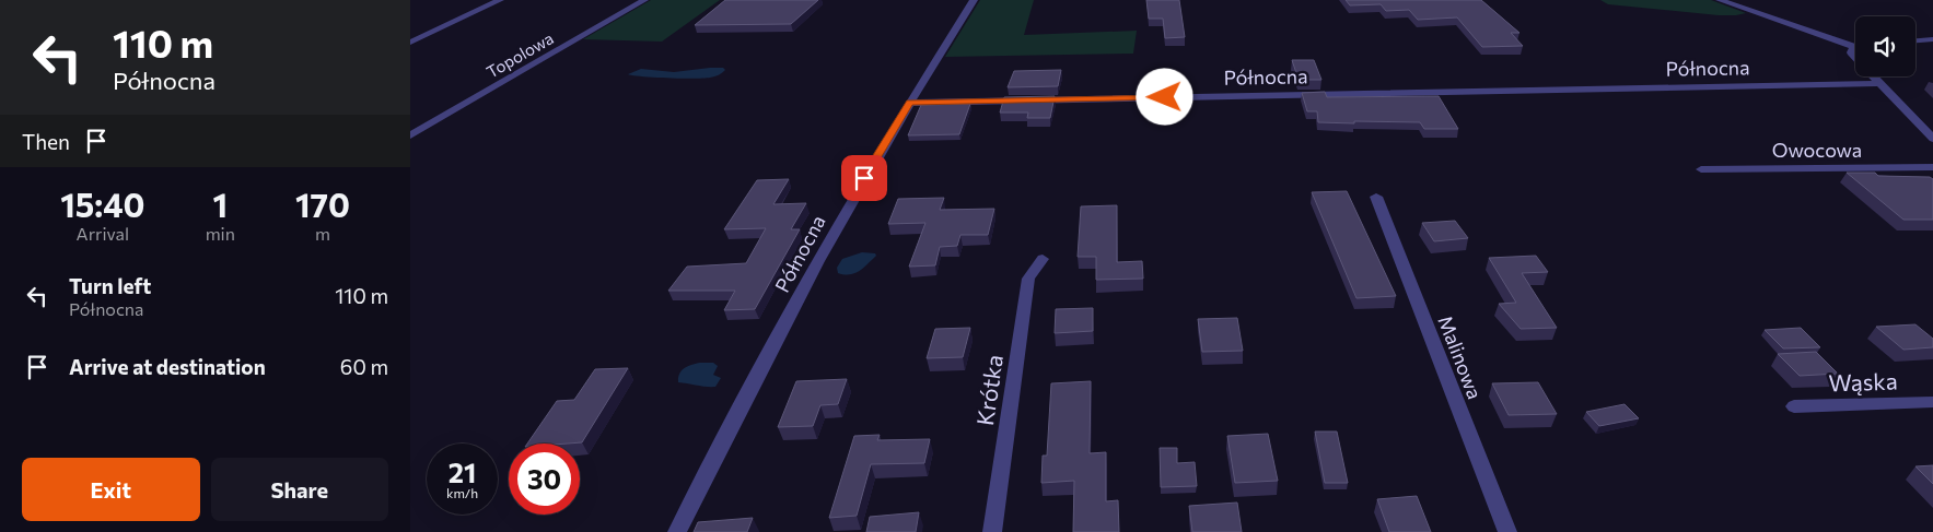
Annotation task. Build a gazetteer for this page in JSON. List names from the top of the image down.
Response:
{
  "streets": {
    "street": [
      "Topolowa",
      "Północna",
      "Owocowa",
      "Malinowa",
      "Wąska",
      "Krótka"
    ]
  },
  "page": {
    "turn": ["110 m", "Północna"],
    "then": "Then",
    "eta": [
      "15:40",
      "Arrival",
      "1",
      "min",
      "170",
      "m"
    ],
    "list": [
      {
        "name": "Turn left",
        "note": "Północna",
        "value": "110 m"
      },
      {
        "name": "Arrive at destination",
        "value": "60 m"
      }
    ],
    "speed": "21 km/h",
    "limit": "30",
    "buttons": ["Exit", "Share"]
  }
}
